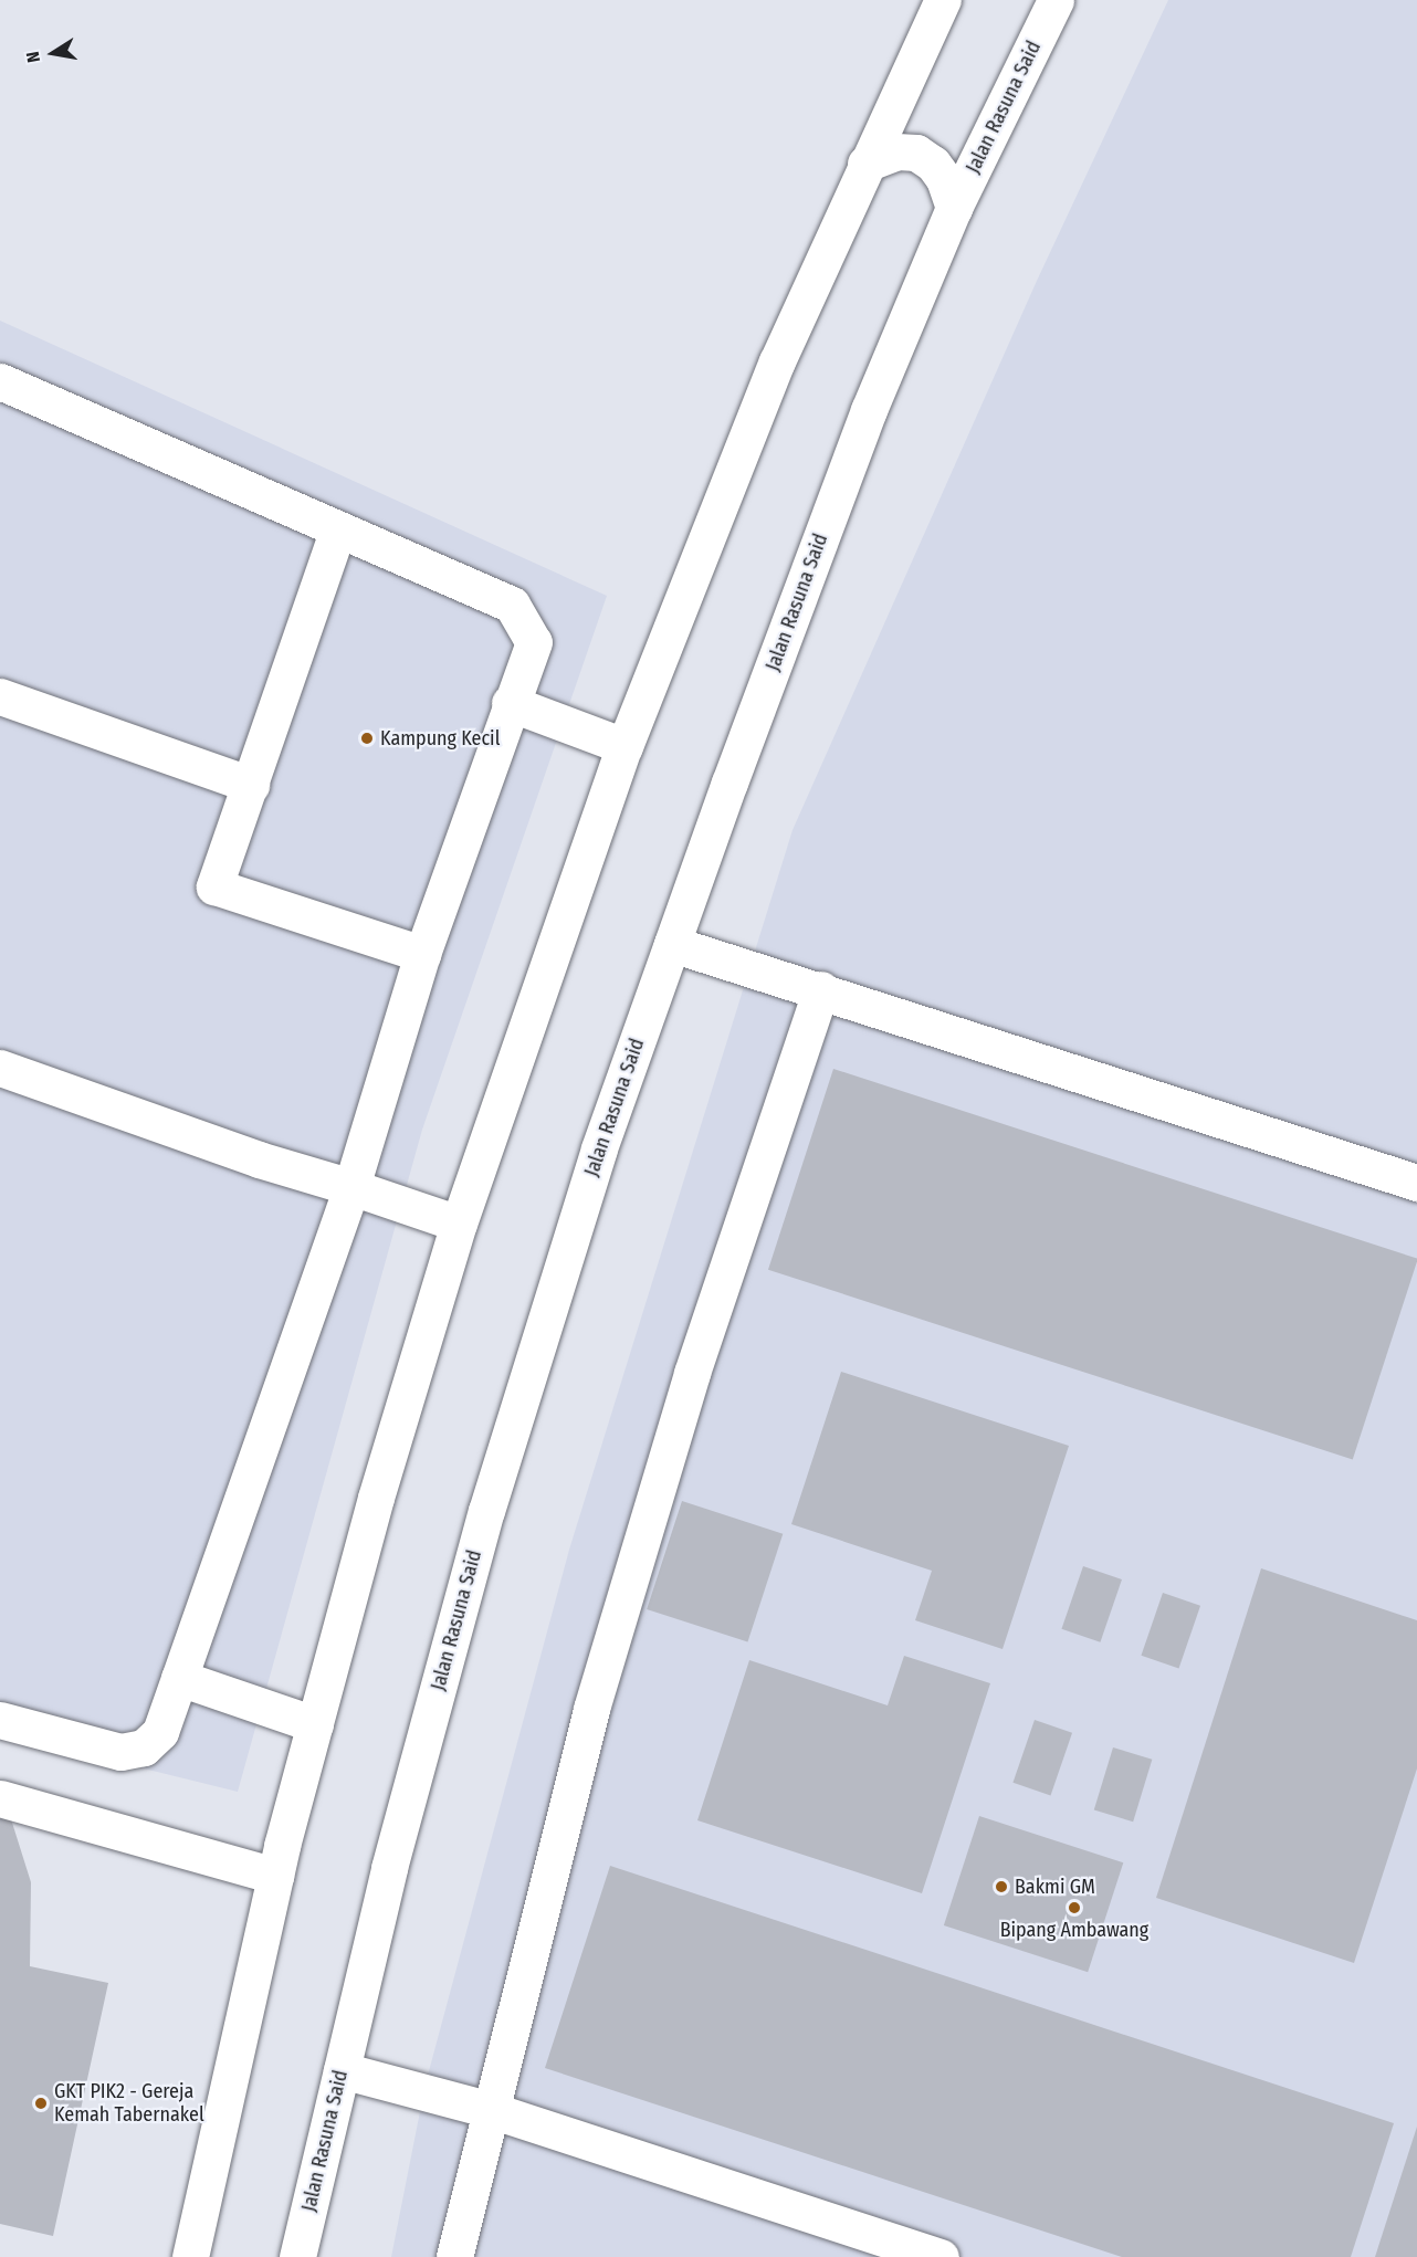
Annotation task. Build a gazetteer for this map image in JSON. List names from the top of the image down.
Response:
{
  "streets": {
    "street": ["Jalan Rasuna Said"]
  },
  "places": [
    "Kampung Kecil",
    "Bakmi GM",
    "Bipang Ambawang",
    "GKT PIK2 - Gereja Kemah Tabernakel"
  ],
  "north": "left"
}
